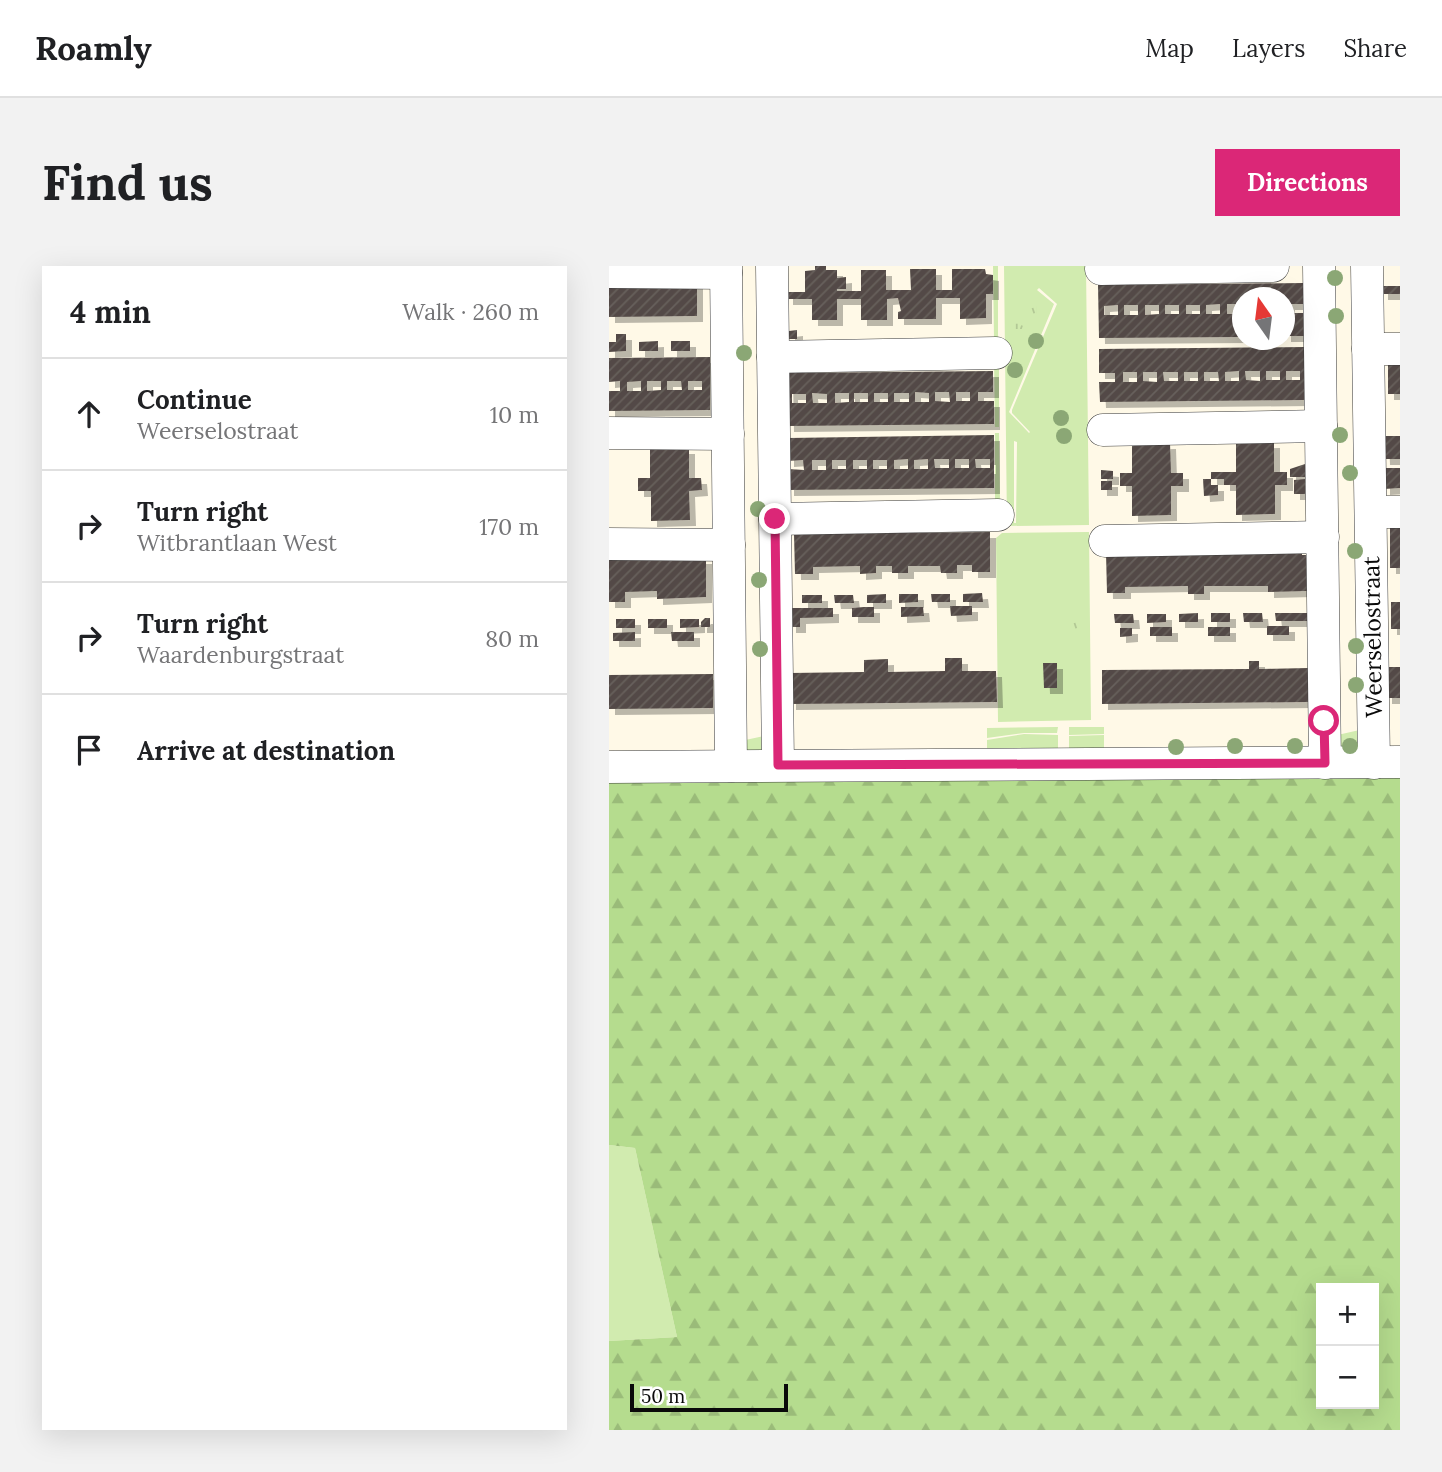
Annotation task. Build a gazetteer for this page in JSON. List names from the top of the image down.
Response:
{
  "streets": {
    "street": ["Weerselostraat"]
  },
  "scale_bar": "50 m",
  "north": "top",
  "page": {
    "header": "Roamly",
    "nav": ["Map", "Layers", "Share"],
    "buttons": "Directions",
    "title": "Find us",
    "heading": ["4 min", "Walk · 260 m"],
    "list": [
      ["Continue", "Weerselostraat", "10 m"],
      ["Turn right", "Witbrantlaan West", "170 m"],
      ["Turn right", "Waardenburgstraat", "80 m"],
      "Arrive at destination"
    ],
    "map_buttons": ["+", "−"],
    "scale": "50 m"
  }
}
